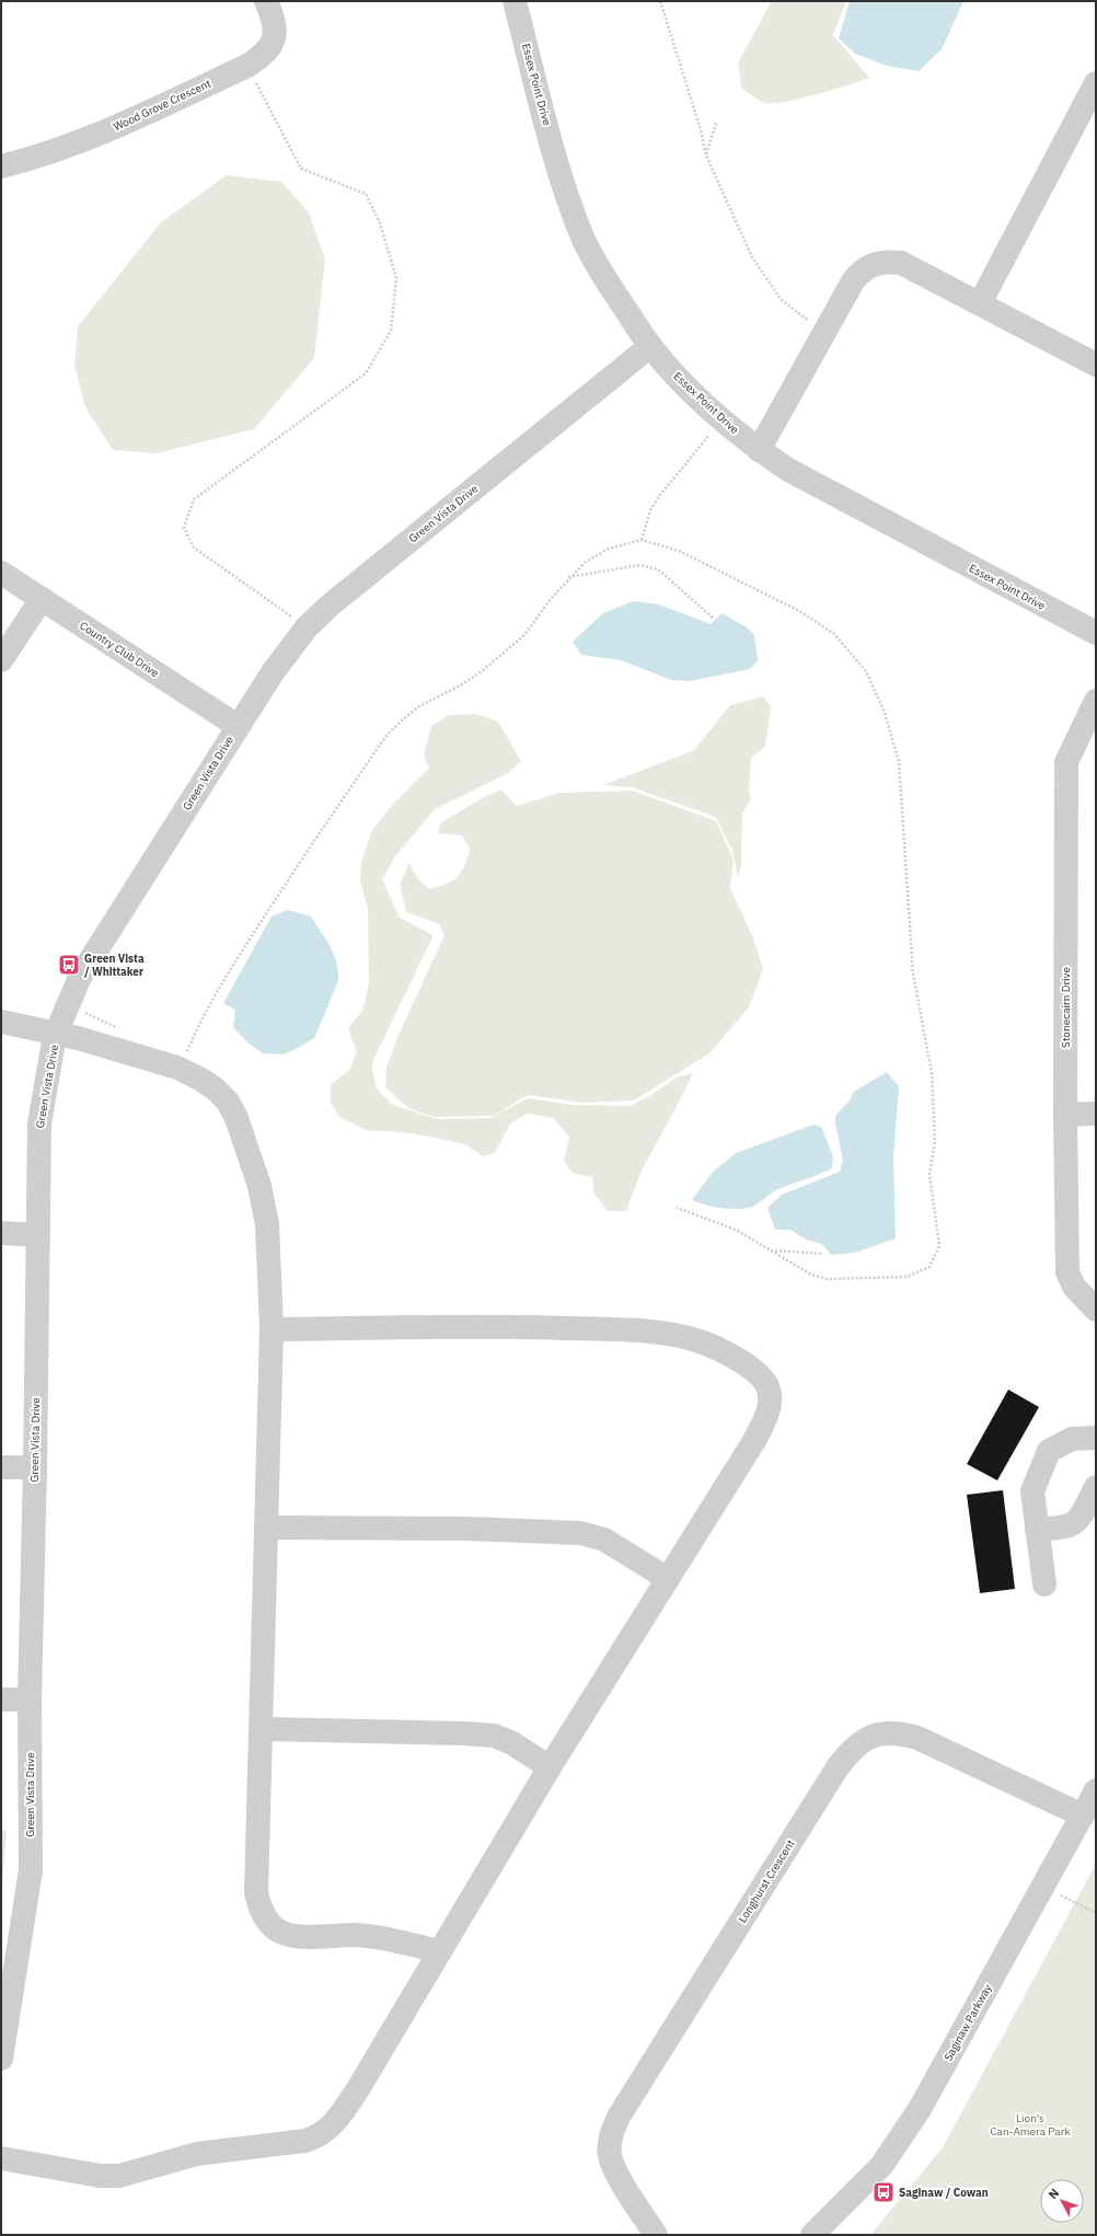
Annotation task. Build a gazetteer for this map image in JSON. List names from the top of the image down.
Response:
{
  "streets": {
    "street": [
      "Essex Point Drive",
      "Wood Grove Crescent",
      "Green Vista Drive",
      "Country Club Drive",
      "Stonecairn Drive",
      "Longhurst Crescent",
      "Saginaw Parkway"
    ]
  },
  "crossings": [
    ["Essex Point Drive", "Green Vista Drive"],
    ["Green Vista Drive", "Country Club Drive"],
    ["Longhurst Crescent", "Saginaw Parkway"]
  ],
  "parks": ["Lion's Can-Amera Park"],
  "places": {
    "bus stop": ["Green Vista / Whittaker", "Saginaw / Cowan"]
  },
  "north": "top left"
}
